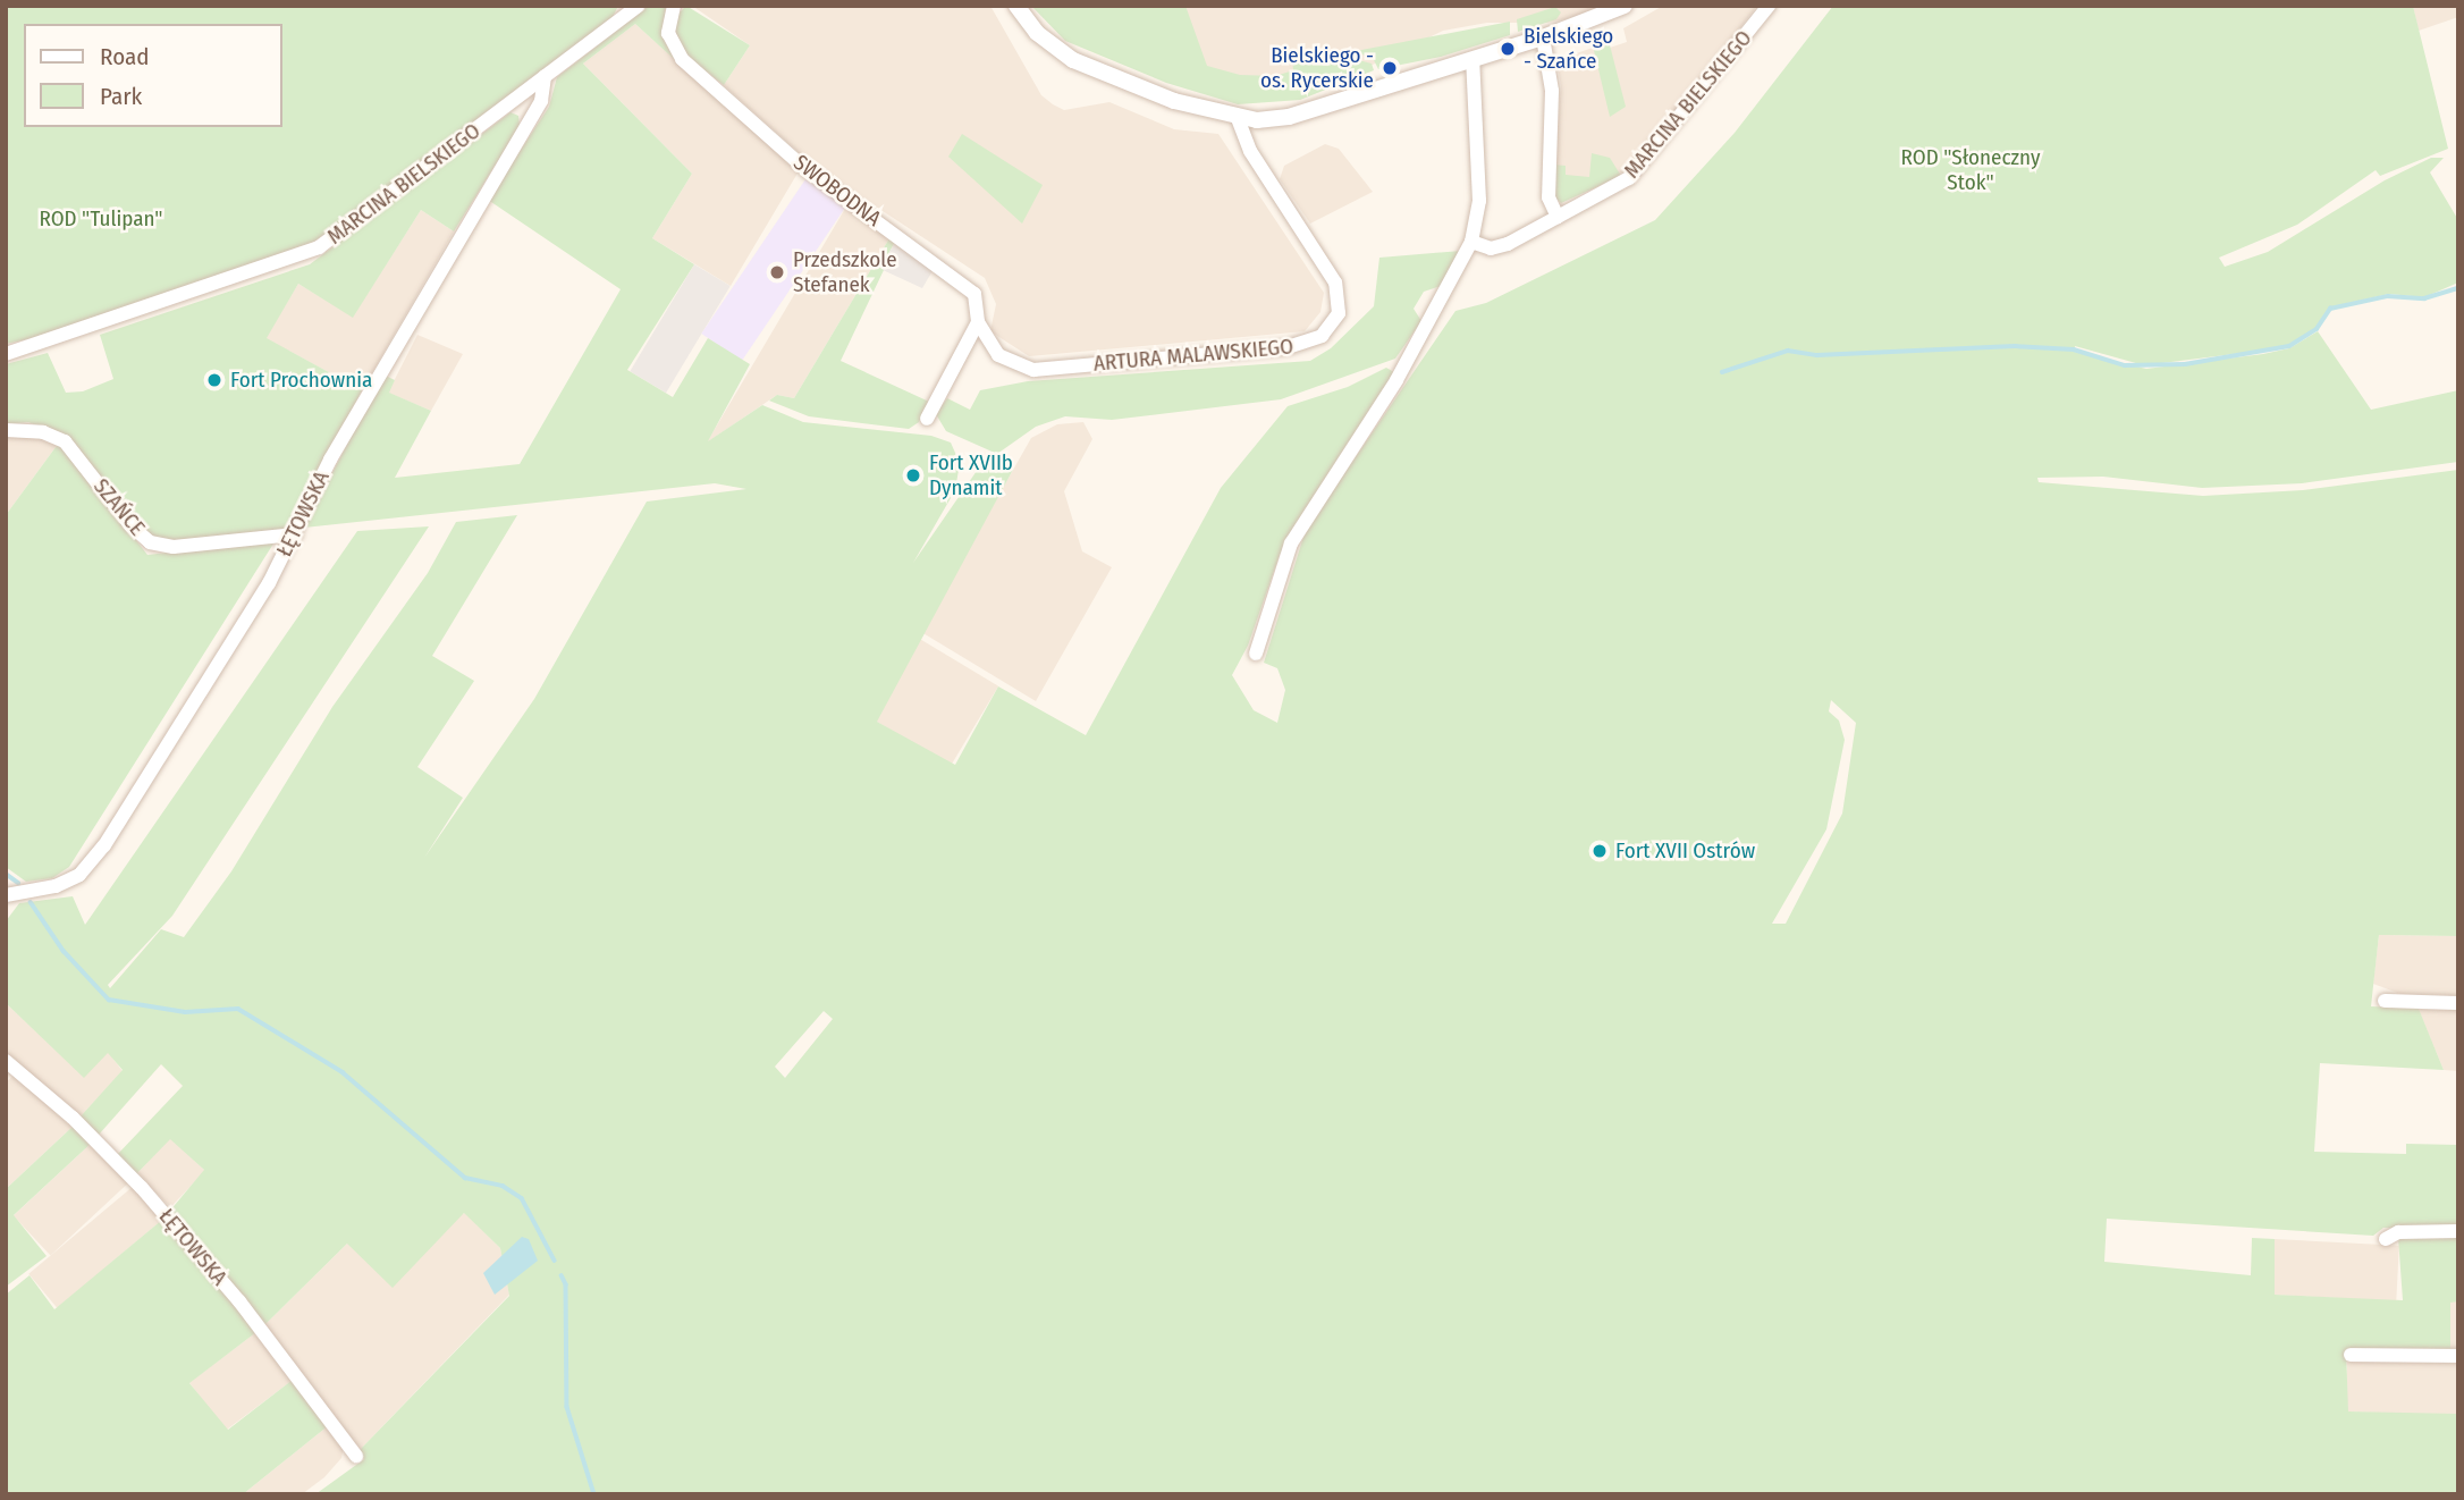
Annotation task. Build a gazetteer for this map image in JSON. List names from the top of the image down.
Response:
{
  "streets": {
    "street": [
      "MARCINA BIELSKIEGO",
      "SWOBODNA",
      "ARTURA MALAWSKIEGO",
      "SZAŃCE",
      "ŁĘTOWSKA"
    ]
  },
  "crossings": [
    ["MARCINA BIELSKIEGO", "ŁĘTOWSKA"],
    ["SWOBODNA", "ARTURA MALAWSKIEGO"],
    ["SZAŃCE", "ŁĘTOWSKA"]
  ],
  "parks": ["ROD \"Słoneczny Stok\"", "ROD \"Tulipan\""],
  "places": [
    "Bielskiego - Szańce",
    "Bielskiego - os. Rycerskie",
    "Przedszkole Stefanek",
    "Fort Prochownia",
    "Fort XVIIb Dynamit",
    "Fort XVII Ostrów"
  ],
  "legend": ["Road", "Park"]
}
